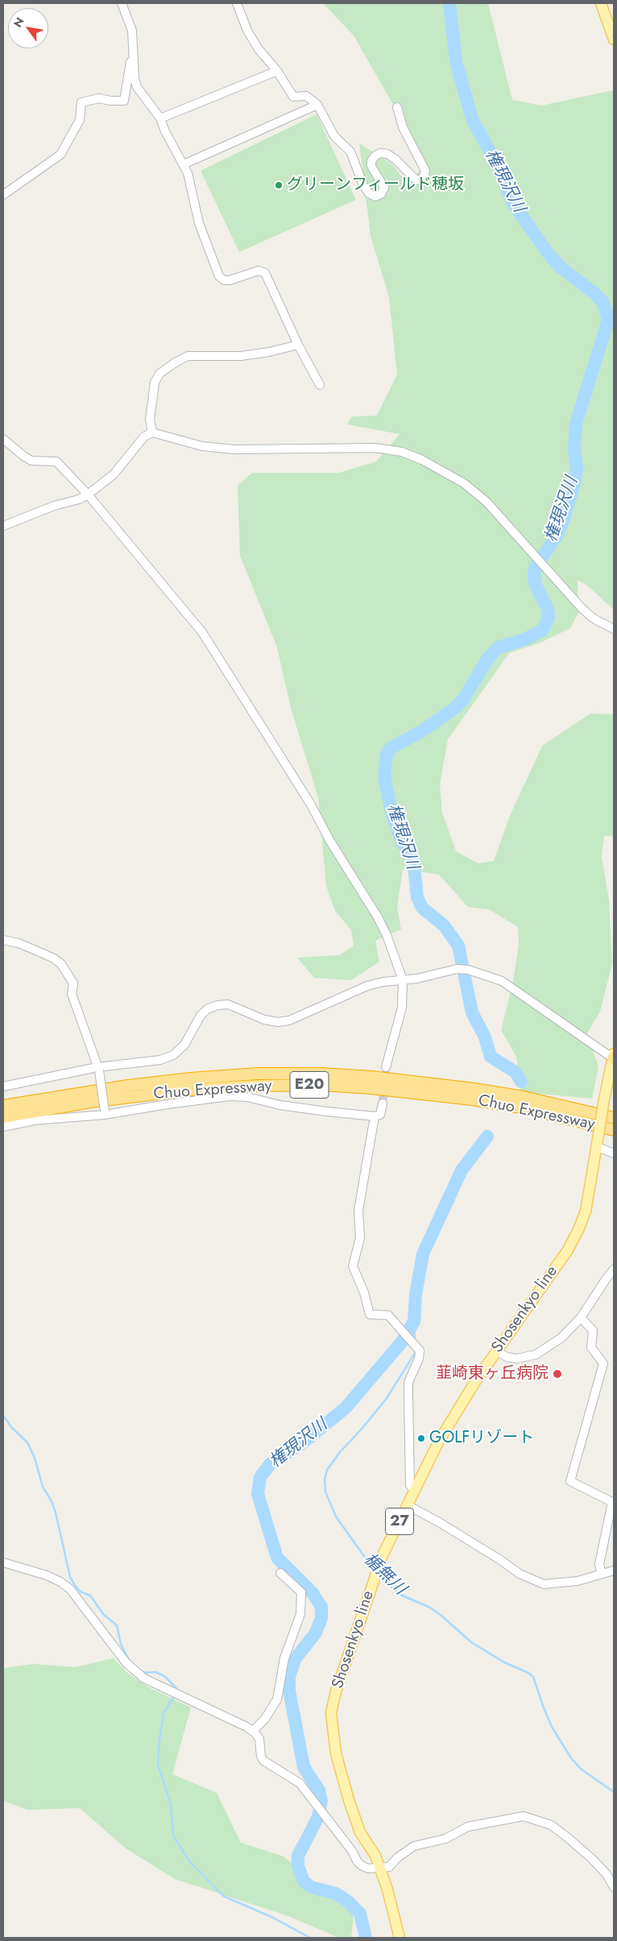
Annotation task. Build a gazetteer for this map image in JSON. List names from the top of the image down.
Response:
{
  "streets": {
    "highway": ["E20", "Chuo Expressway"],
    "main road": ["Shosenkyo line", "27"]
  },
  "water": ["権現沢川", "楯無川"],
  "places": ["グリーンフィールド穂坂", "韮崎東ヶ丘病院", "GOLFリゾート"],
  "north": "top left"
}
